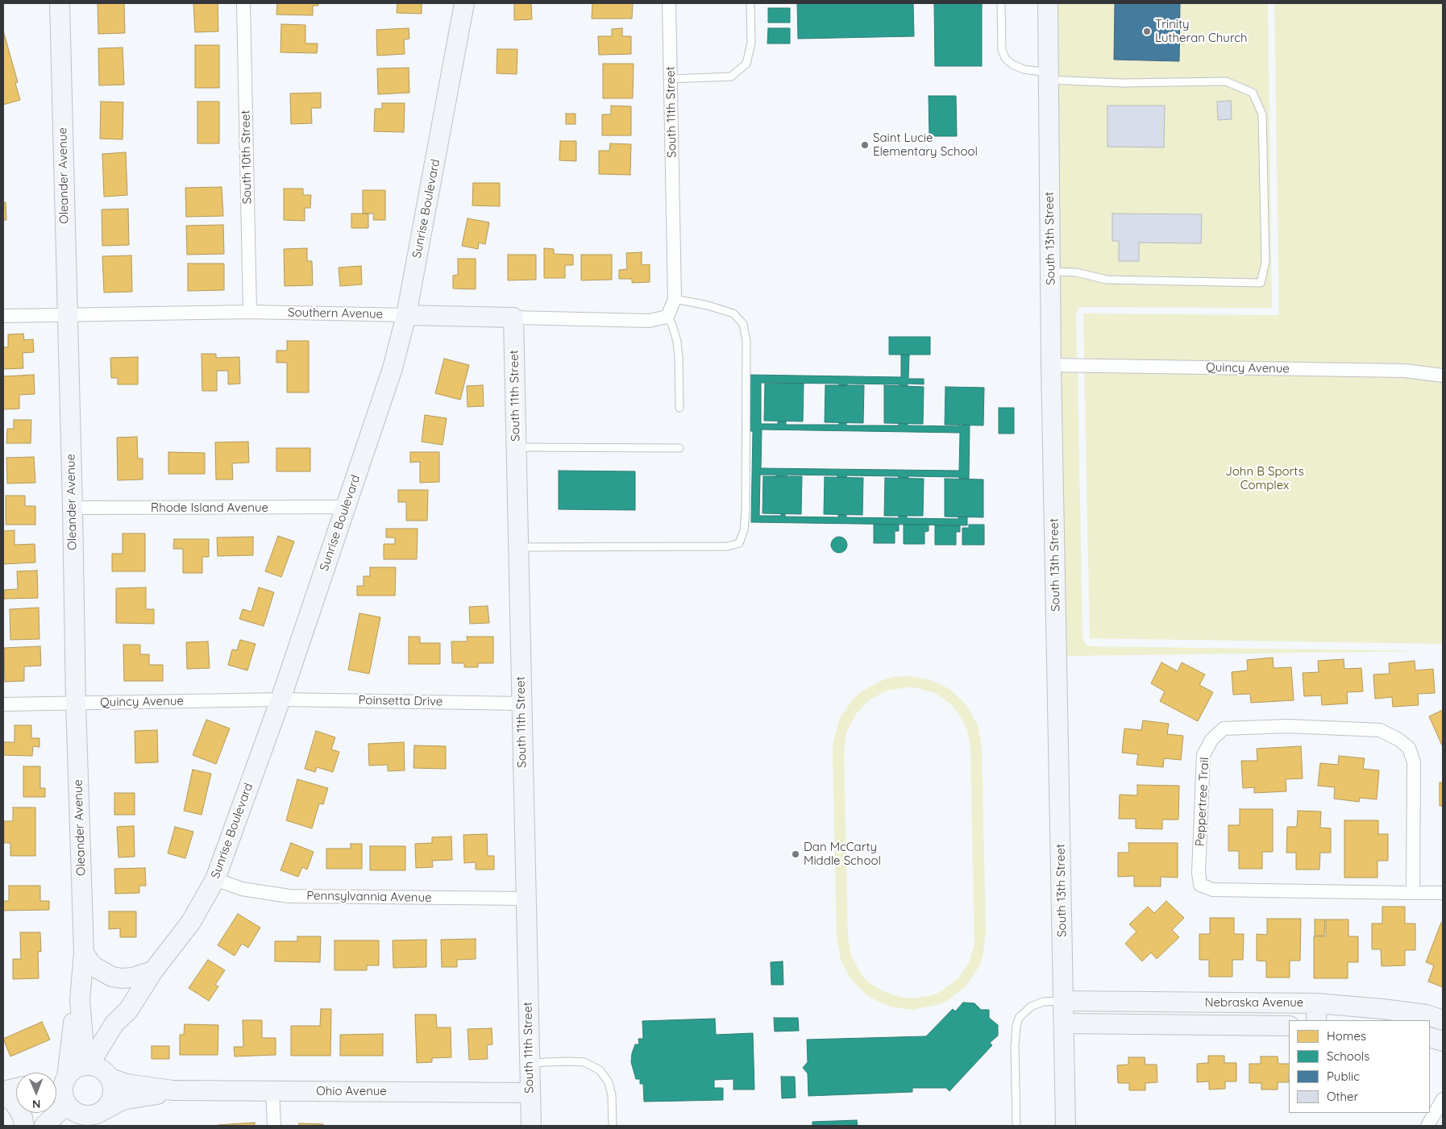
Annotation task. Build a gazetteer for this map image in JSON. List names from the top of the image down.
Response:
{
  "streets": {
    "street": [
      "South 11th Street",
      "South 10th Street",
      "Oleander Avenue",
      "Sunrise Boulevard",
      "South 13th Street",
      "Southern Avenue",
      "Quincy Avenue",
      "Rhode Island Avenue",
      "Poinsetta Drive",
      "Peppertree Trail",
      "Pennsylvannia Avenue",
      "Nebraska Avenue",
      "Ohio Avenue"
    ]
  },
  "crossings": [
    ["South 11th Street", "Southern Avenue"],
    ["South 11th Street", "Poinsetta Drive"],
    ["South 11th Street", "Pennsylvannia Avenue"],
    ["South 11th Street", "Ohio Avenue"],
    ["South 10th Street", "Southern Avenue"],
    ["Oleander Avenue", "Sunrise Boulevard"],
    ["Oleander Avenue", "Southern Avenue"],
    ["Oleander Avenue", "Quincy Avenue"],
    ["Oleander Avenue", "Rhode Island Avenue"],
    ["Oleander Avenue", "Ohio Avenue"],
    ["Sunrise Boulevard", "Southern Avenue"],
    ["Sunrise Boulevard", "Quincy Avenue"],
    ["Sunrise Boulevard", "Rhode Island Avenue"],
    ["Sunrise Boulevard", "Poinsetta Drive"],
    ["Sunrise Boulevard", "Pennsylvannia Avenue"],
    ["Sunrise Boulevard", "Ohio Avenue"],
    ["South 13th Street", "Quincy Avenue"],
    ["South 13th Street", "Nebraska Avenue"],
    ["Quincy Avenue", "Poinsetta Drive"]
  ],
  "parks": ["John B Sports Complex"],
  "places": ["Trinity Lutheran Church", "Saint Lucie Elementary School", "Dan McCarty Middle School"],
  "legend": [
    "Homes",
    "Schools",
    "Public",
    "Other"
  ],
  "north": "bottom"
}
